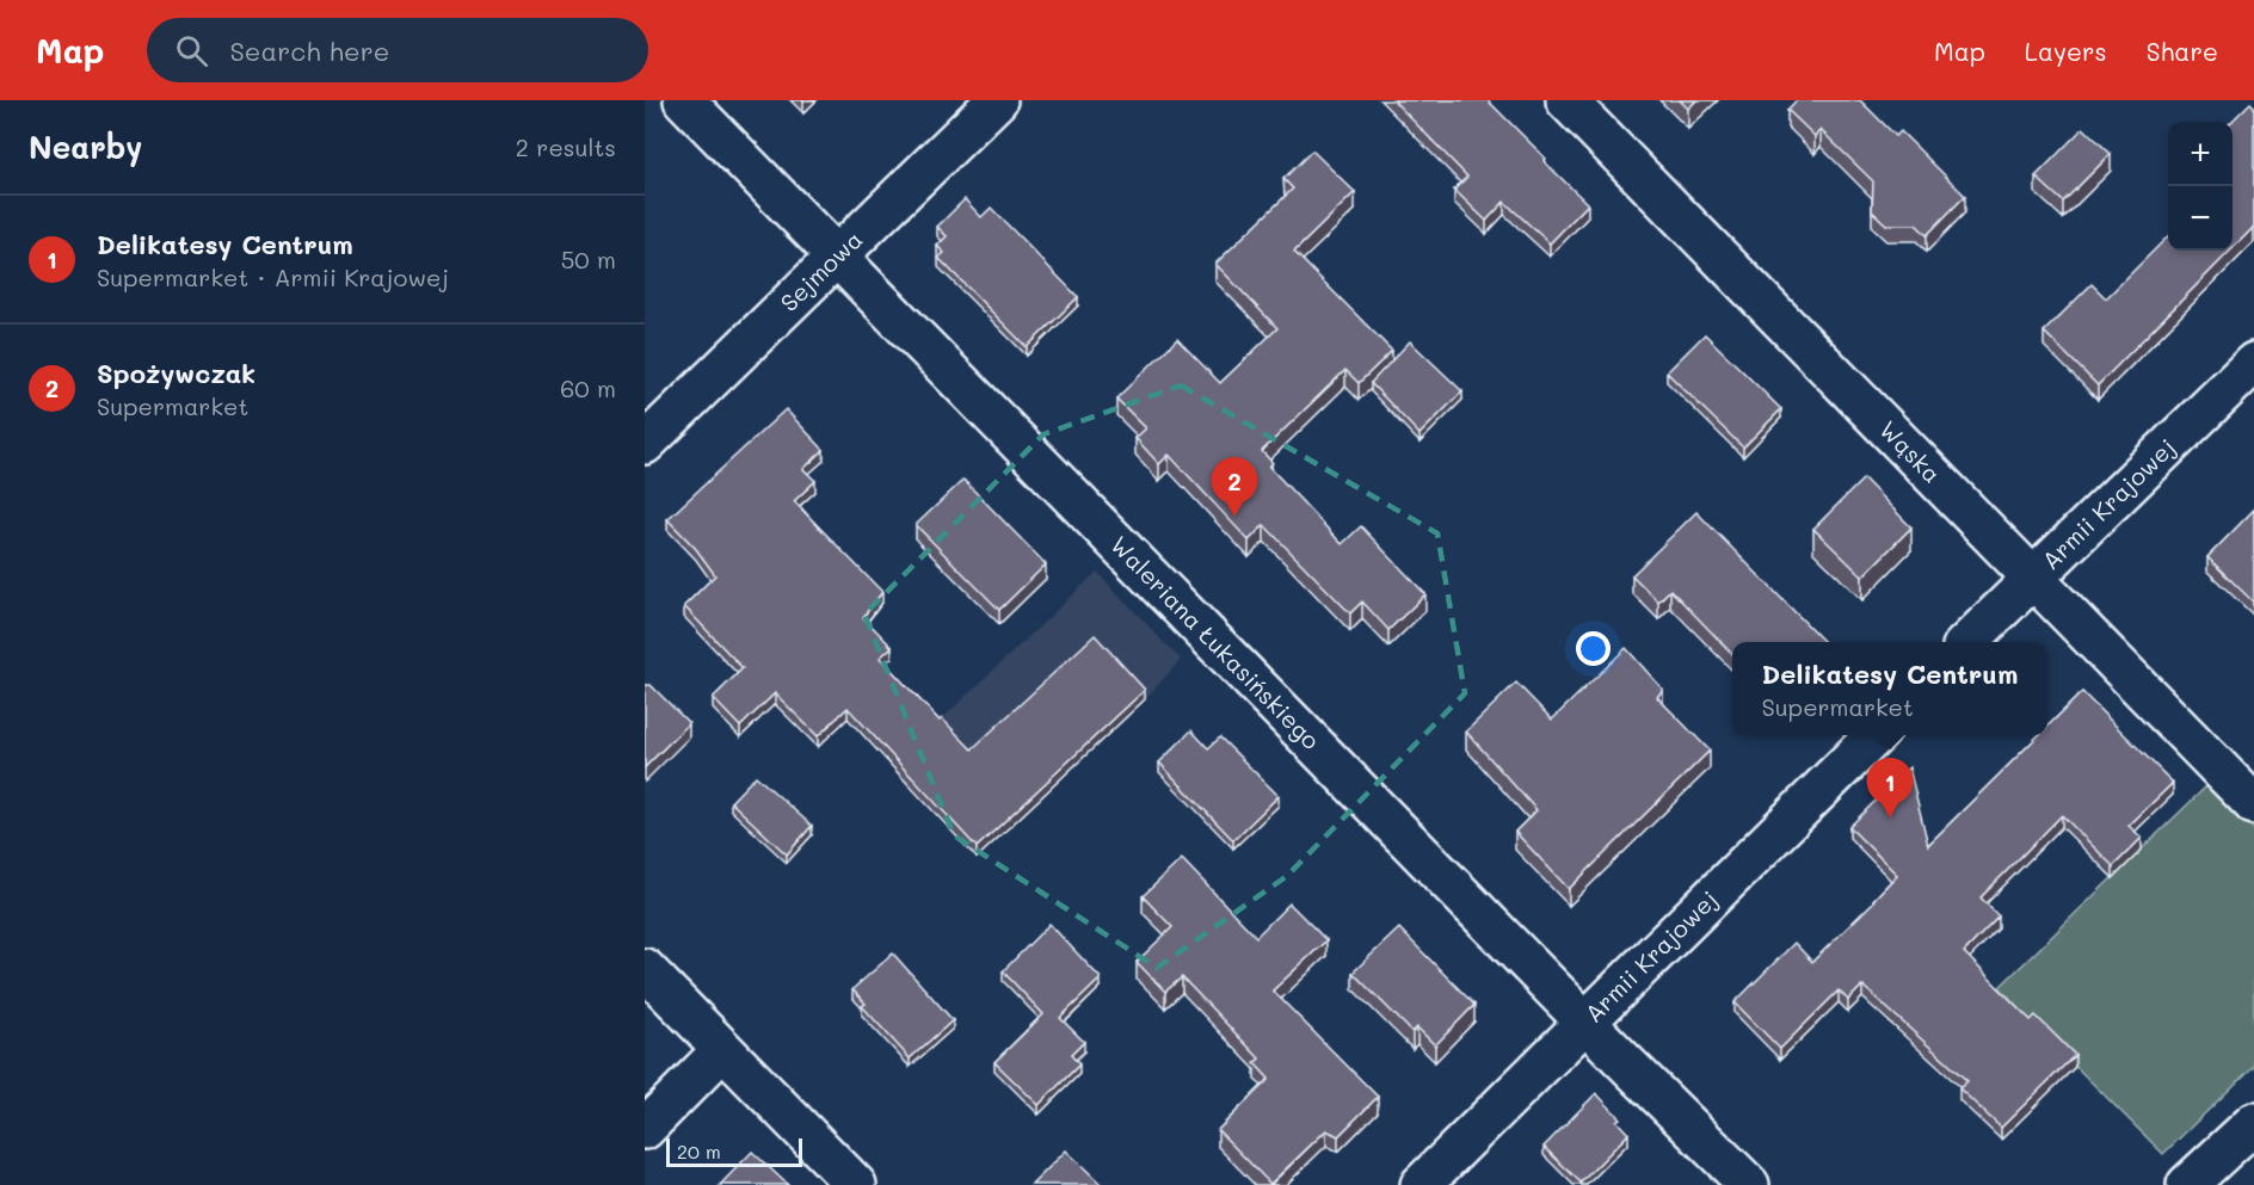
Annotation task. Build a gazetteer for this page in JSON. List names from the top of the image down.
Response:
{
  "streets": {
    "street": [
      "Sejmowa",
      "Wąska",
      "Armii Krajowej",
      "Waleriana Łukasińskiego"
    ]
  },
  "crossings": [
    ["Sejmowa", "Waleriana Łukasińskiego"],
    ["Wąska", "Armii Krajowej"],
    ["Armii Krajowej", "Waleriana Łukasińskiego"]
  ],
  "scale_bar": "20 m",
  "page": {
    "header": "Map",
    "search": "Search here",
    "nav": ["Map", "Layers", "Share"],
    "heading": ["Nearby", "2 results"],
    "map_buttons": ["+", "−"],
    "list": [
      {
        "mark": "1",
        "name": "Delikatesy Centrum",
        "note": "Supermarket · Armii Krajowej",
        "value": "50 m"
      },
      {
        "mark": "2",
        "name": "Spożywczak",
        "note": "Supermarket",
        "value": "60 m"
      }
    ],
    "pins": ["2", "1"],
    "popup": ["Delikatesy Centrum", "Supermarket"],
    "scale": "20 m"
  }
}
